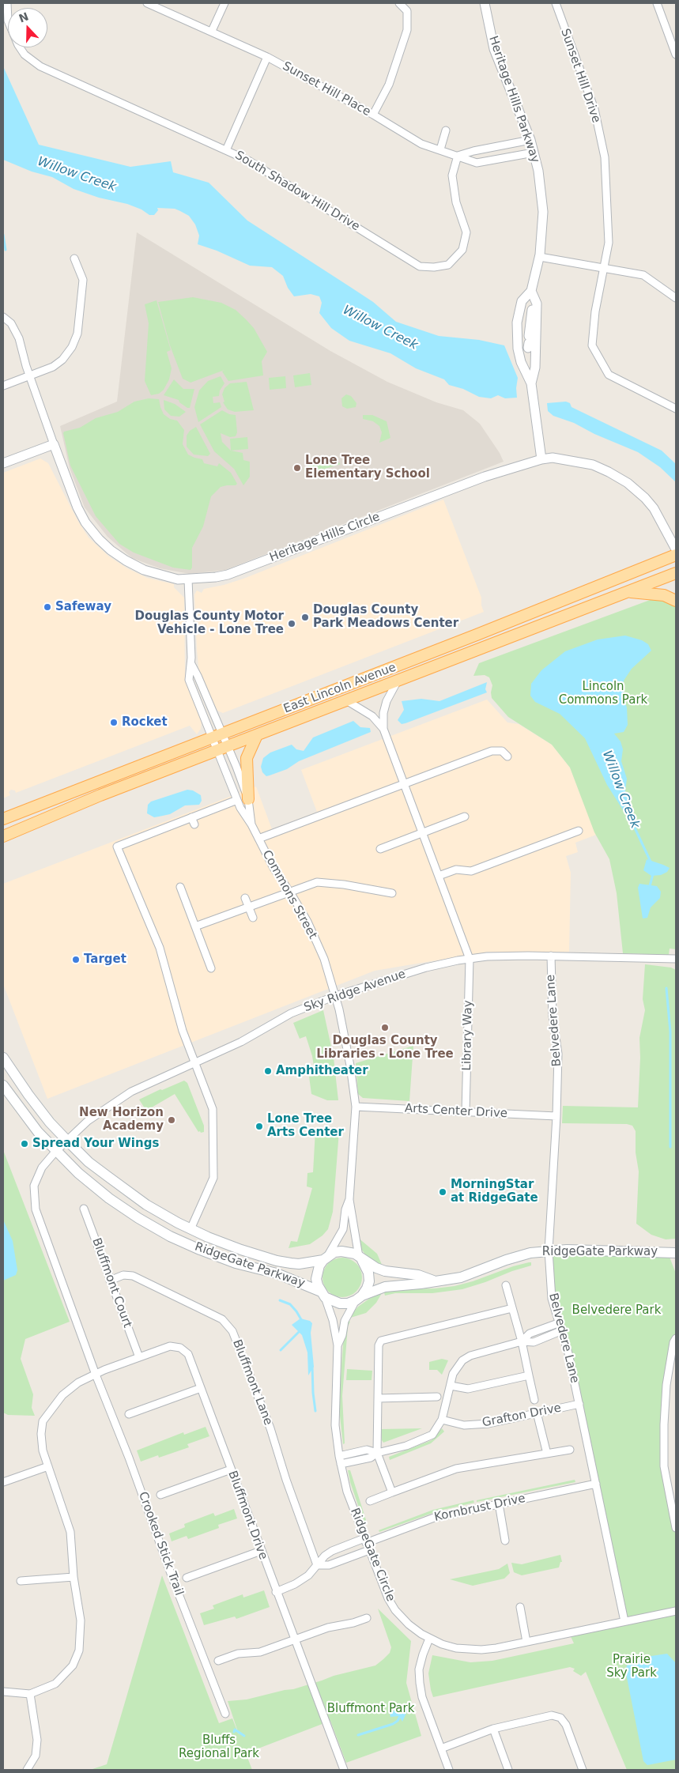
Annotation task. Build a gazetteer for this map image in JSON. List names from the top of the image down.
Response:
{
  "streets": {
    "main road": ["East Lincoln Avenue", "RidgeGate Parkway"],
    "street": [
      "Sunset Hill Drive",
      "Sunset Hill Place",
      "Heritage Hills Parkway",
      "South Shadow Hill Drive",
      "Heritage Hills Circle",
      "Commons Street",
      "Sky Ridge Avenue",
      "Belvedere Lane",
      "Library Way",
      "Arts Center Drive",
      "Bluffmont Court",
      "Bluffmont Lane",
      "Grafton Drive",
      "Kornbrust Drive",
      "Bluffmont Drive",
      "Crooked Stick Trail",
      "RidgeGate Circle"
    ]
  },
  "crossings": [
    ["Sunset Hill Place", "Heritage Hills Parkway"],
    ["Sunset Hill Place", "South Shadow Hill Drive"],
    ["Heritage Hills Parkway", "Heritage Hills Circle"],
    ["East Lincoln Avenue", "Commons Street"],
    ["Commons Street", "Sky Ridge Avenue"],
    ["Commons Street", "Arts Center Drive"],
    ["Commons Street", "RidgeGate Parkway"],
    ["Commons Street", "RidgeGate Circle"],
    ["Sky Ridge Avenue", "Belvedere Lane"],
    ["Sky Ridge Avenue", "Library Way"],
    ["Sky Ridge Avenue", "RidgeGate Parkway"],
    ["Sky Ridge Avenue", "Crooked Stick Trail"],
    ["Belvedere Lane", "Arts Center Drive"],
    ["Belvedere Lane", "RidgeGate Parkway"],
    ["Belvedere Lane", "Grafton Drive"],
    ["Belvedere Lane", "Kornbrust Drive"],
    ["Belvedere Lane", "RidgeGate Circle"],
    ["Library Way", "Arts Center Drive"],
    ["RidgeGate Parkway", "Crooked Stick Trail"],
    ["RidgeGate Parkway", "RidgeGate Circle"],
    ["Bluffmont Court", "Bluffmont Lane"],
    ["Bluffmont Court", "Bluffmont Drive"],
    ["Bluffmont Lane", "Kornbrust Drive"],
    ["Kornbrust Drive", "Bluffmont Drive"],
    ["Kornbrust Drive", "RidgeGate Circle"],
    ["Bluffmont Drive", "Crooked Stick Trail"]
  ],
  "water": ["Willow Creek"],
  "parks": [
    "Lincoln Commons Park",
    "Belvedere Park",
    "Prairie Sky Park",
    "Bluffmont Park",
    "Bluffs Regional Park"
  ],
  "places": [
    "Lone Tree Elementary School",
    "Safeway",
    "Douglas County Park Meadows Center",
    "Douglas County Motor Vehicle - Lone Tree",
    "Rocket",
    "Target",
    "Douglas County Libraries - Lone Tree",
    "Amphitheater",
    "New Horizon Academy",
    "Lone Tree Arts Center",
    "Spread Your Wings",
    "MorningStar at RidgeGate"
  ],
  "north": "top"
}
